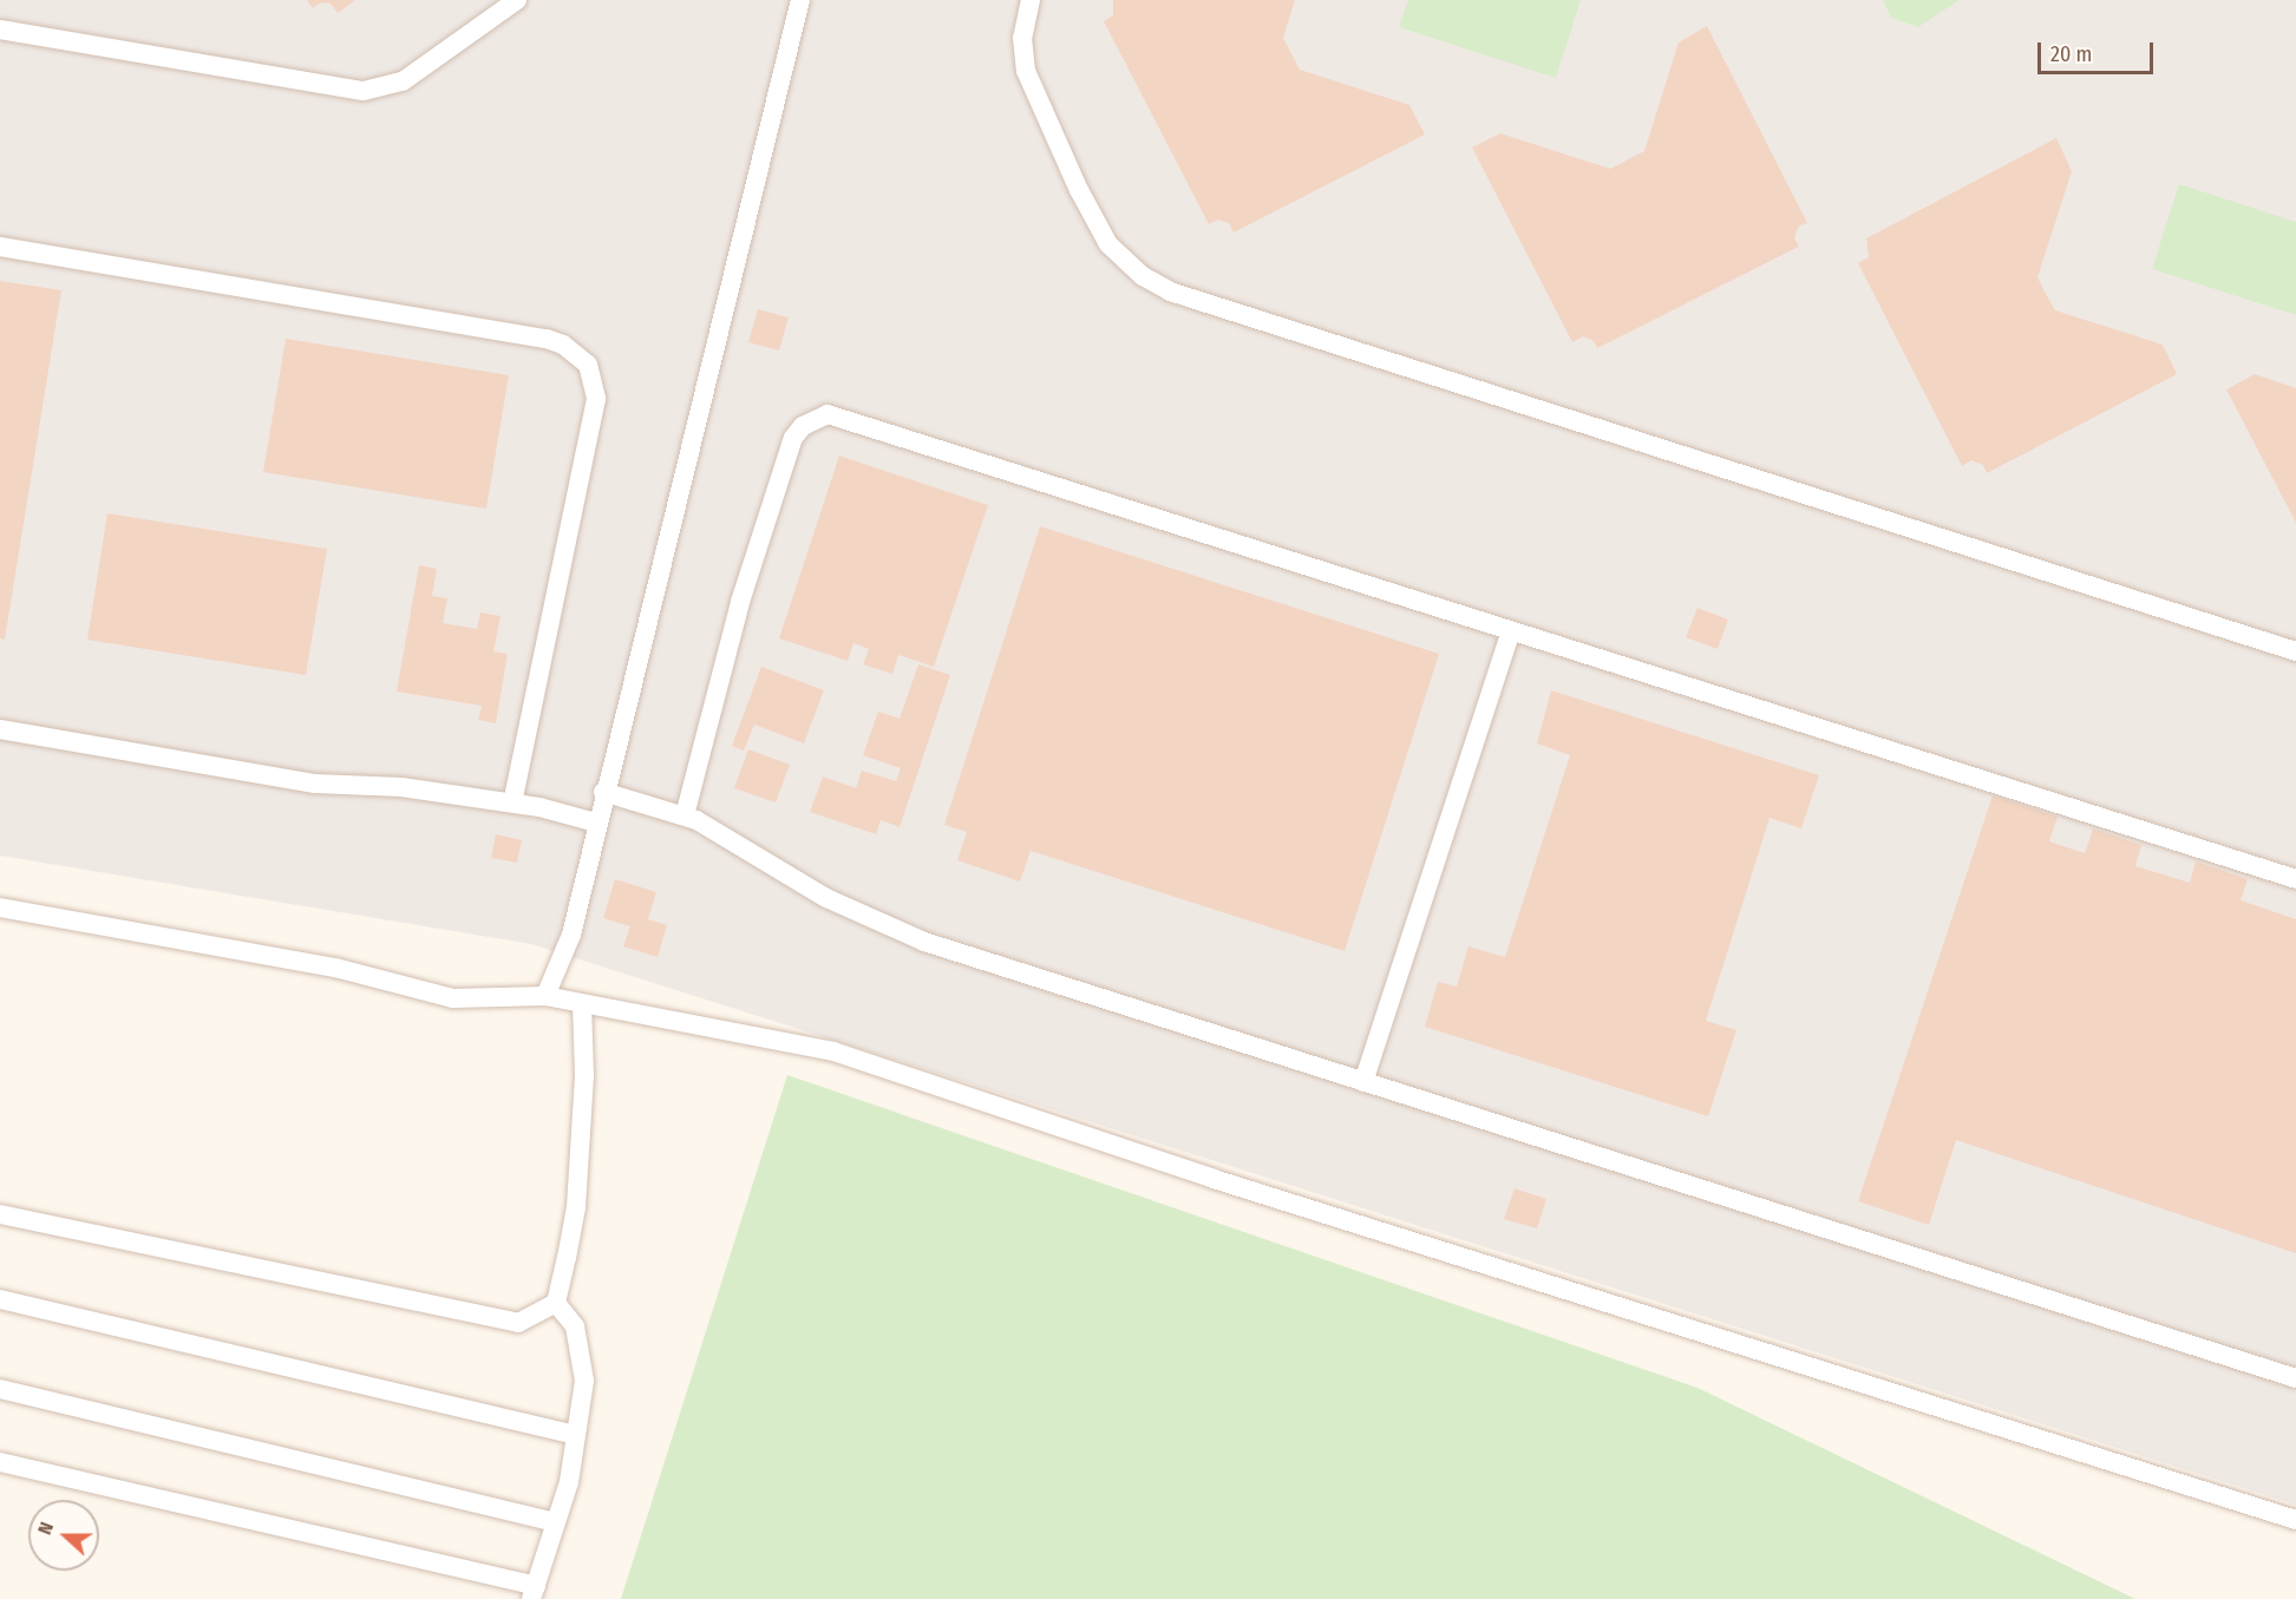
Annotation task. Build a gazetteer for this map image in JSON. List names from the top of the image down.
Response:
{
  "scale_bar": "20 m",
  "north": "left"
}
